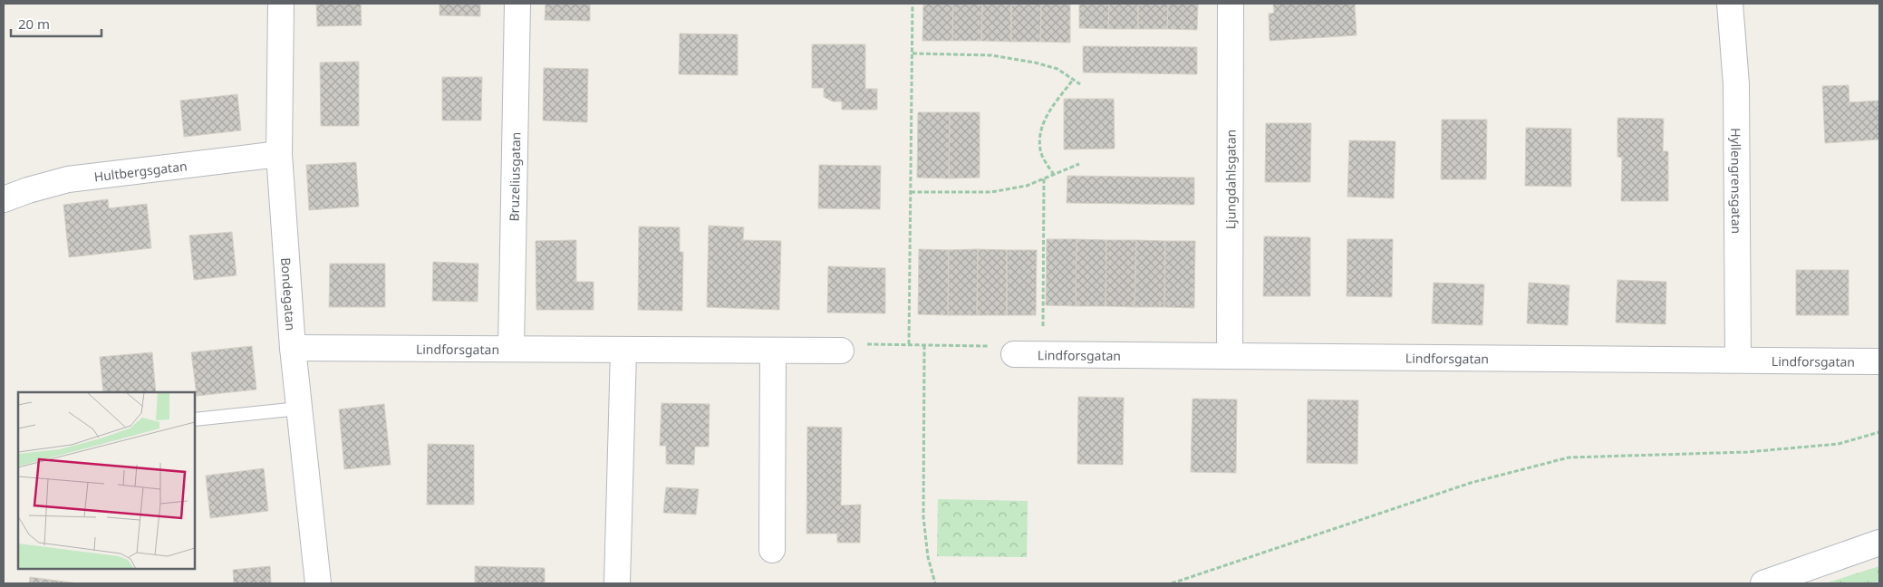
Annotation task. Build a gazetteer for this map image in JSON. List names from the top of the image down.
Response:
{
  "streets": {
    "street": [
      "Hultbergsgatan",
      "Bruzeliusgatan",
      "Ljungdahlsgatan",
      "Hyllengrensgatan",
      "Bondegatan",
      "Lindforsgatan"
    ]
  },
  "crossings": [
    ["Hultbergsgatan", "Bondegatan"],
    ["Bruzeliusgatan", "Lindforsgatan"],
    ["Ljungdahlsgatan", "Lindforsgatan"],
    ["Hyllengrensgatan", "Lindforsgatan"],
    ["Bondegatan", "Lindforsgatan"]
  ],
  "scale_bar": "20 m"
}
